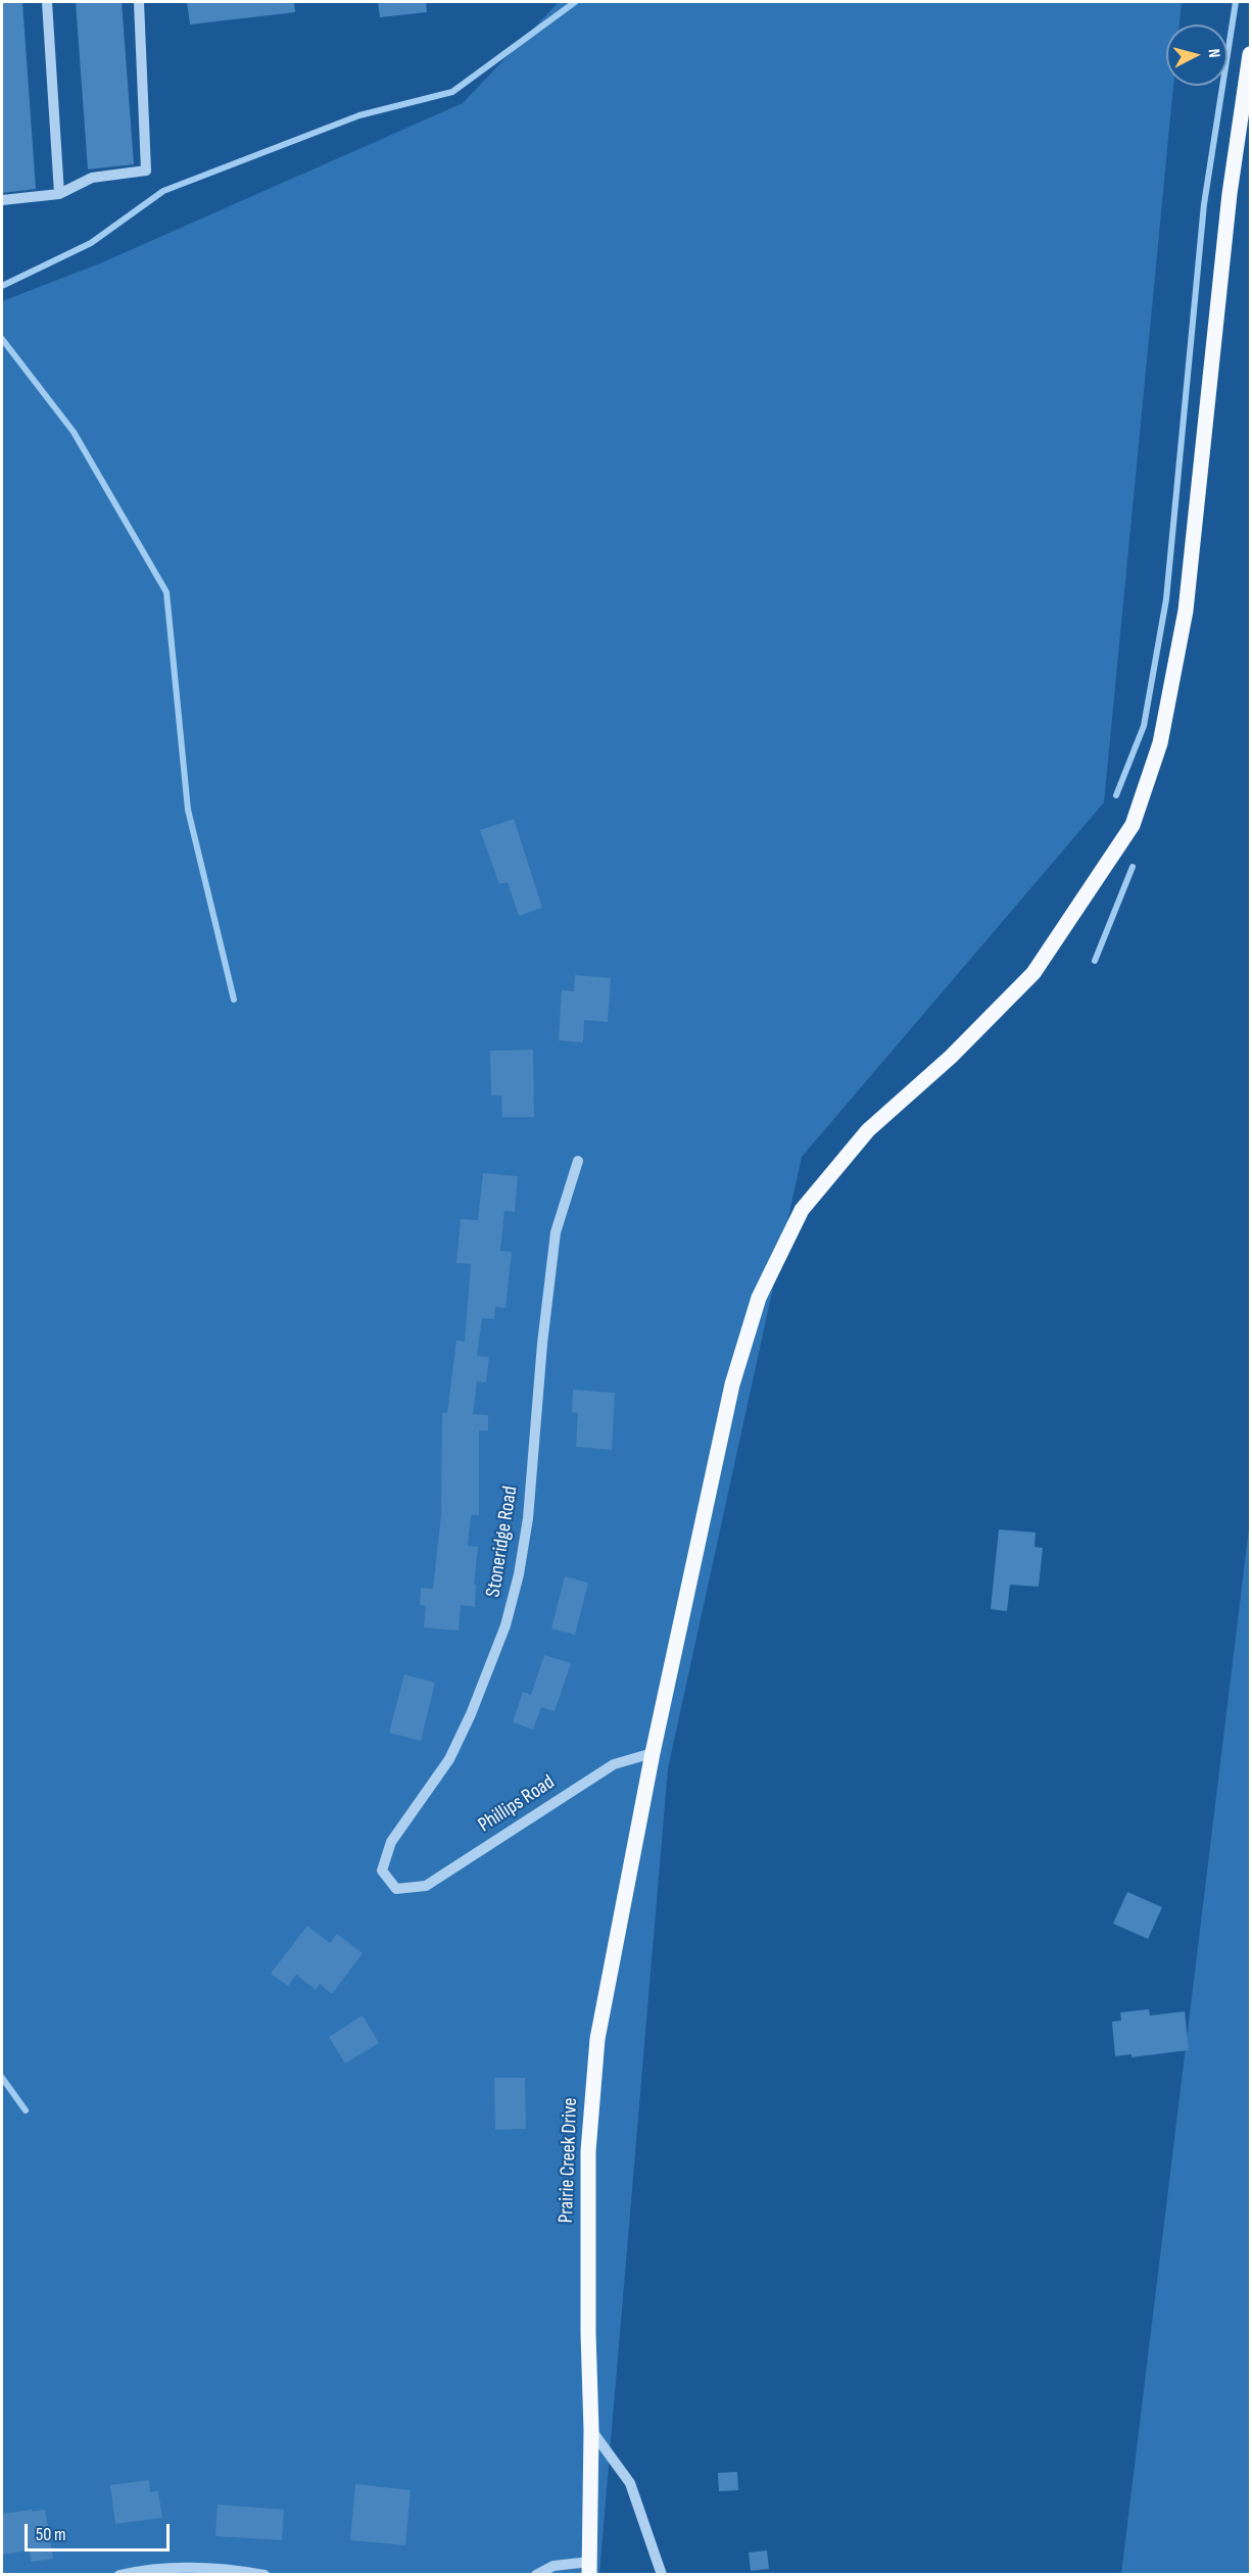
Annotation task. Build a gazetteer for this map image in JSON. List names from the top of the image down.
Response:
{
  "streets": {
    "main road": ["Prairie Creek Drive"],
    "street": ["Stoneridge Road", "Phillips Road"]
  },
  "crossings": [
    ["Stoneridge Road", "Phillips Road"],
    ["Phillips Road", "Prairie Creek Drive"]
  ],
  "scale_bar": "50 m",
  "north": "right"
}
